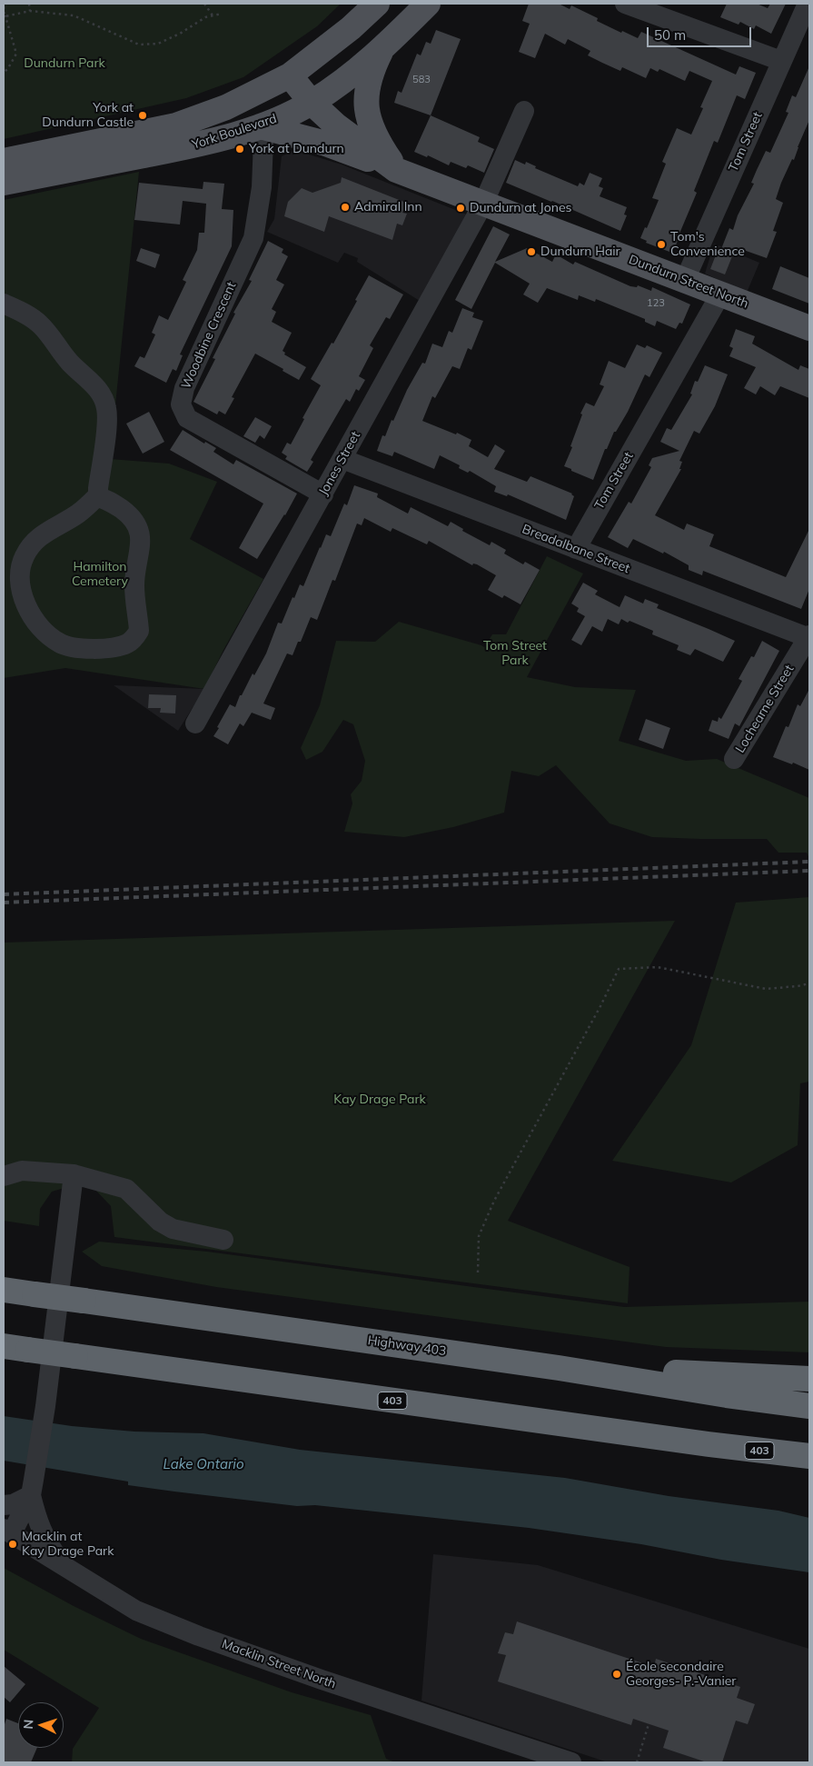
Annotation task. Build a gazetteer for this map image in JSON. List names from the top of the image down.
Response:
{
  "streets": {
    "highway": ["Highway 403", "403"],
    "main road": ["York Boulevard", "Dundurn Street North"],
    "street": [
      "Tom Street",
      "Woodbine Crescent",
      "Jones Street",
      "Breadalbane Street",
      "Lochearne Street",
      "Macklin Street North"
    ]
  },
  "crossings": [
    ["York Boulevard", "Dundurn Street North"],
    ["York Boulevard", "Woodbine Crescent"],
    ["Tom Street", "Dundurn Street North"],
    ["Tom Street", "Breadalbane Street"],
    ["Dundurn Street North", "Jones Street"],
    ["Woodbine Crescent", "Jones Street"],
    ["Jones Street", "Breadalbane Street"],
    ["Breadalbane Street", "Lochearne Street"]
  ],
  "water": ["Lake Ontario"],
  "parks": [
    "Dundurn Park",
    "Hamilton Cemetery",
    "Tom Street Park",
    "Kay Drage Park"
  ],
  "places": [
    "York at Dundurn Castle",
    "York at Dundurn",
    "Admiral Inn",
    "Dundurn at Jones",
    "Tom's Convenience",
    "Dundurn Hair",
    "Macklin at Kay Drage Park",
    "École secondaire Georges- P.-Vanier"
  ],
  "house_numbers": ["583", "123"],
  "scale_bar": "50 m",
  "north": "left"
}
